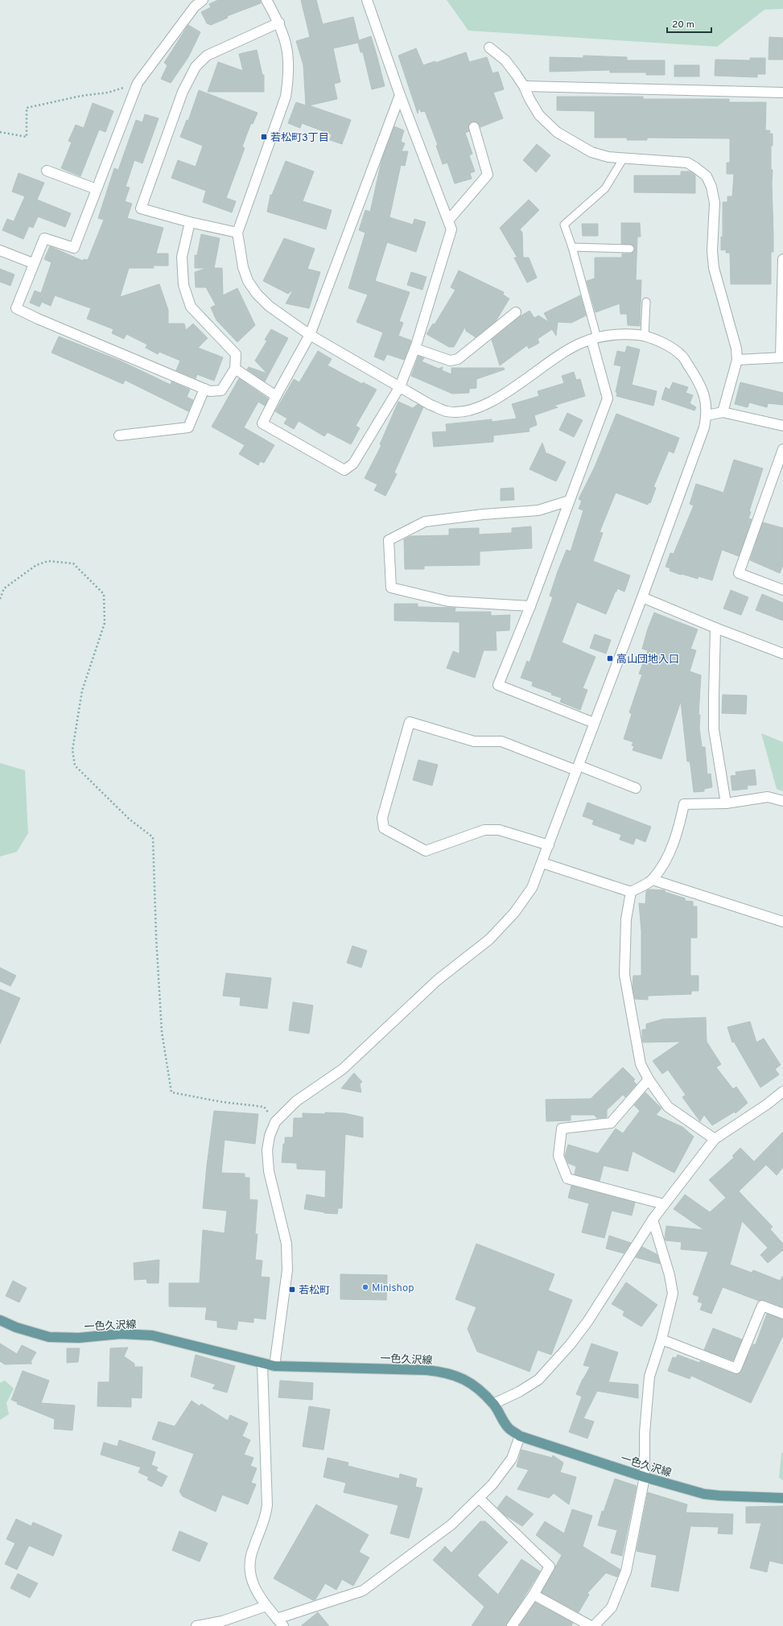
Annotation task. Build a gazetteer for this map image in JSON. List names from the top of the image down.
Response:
{
  "streets": {
    "main road": ["一色久沢線"]
  },
  "places": {
    "transit": ["若松町3丁目", "高山団地入口", "若松町"],
    "other": ["Minishop"]
  },
  "scale_bar": "20 m"
}
